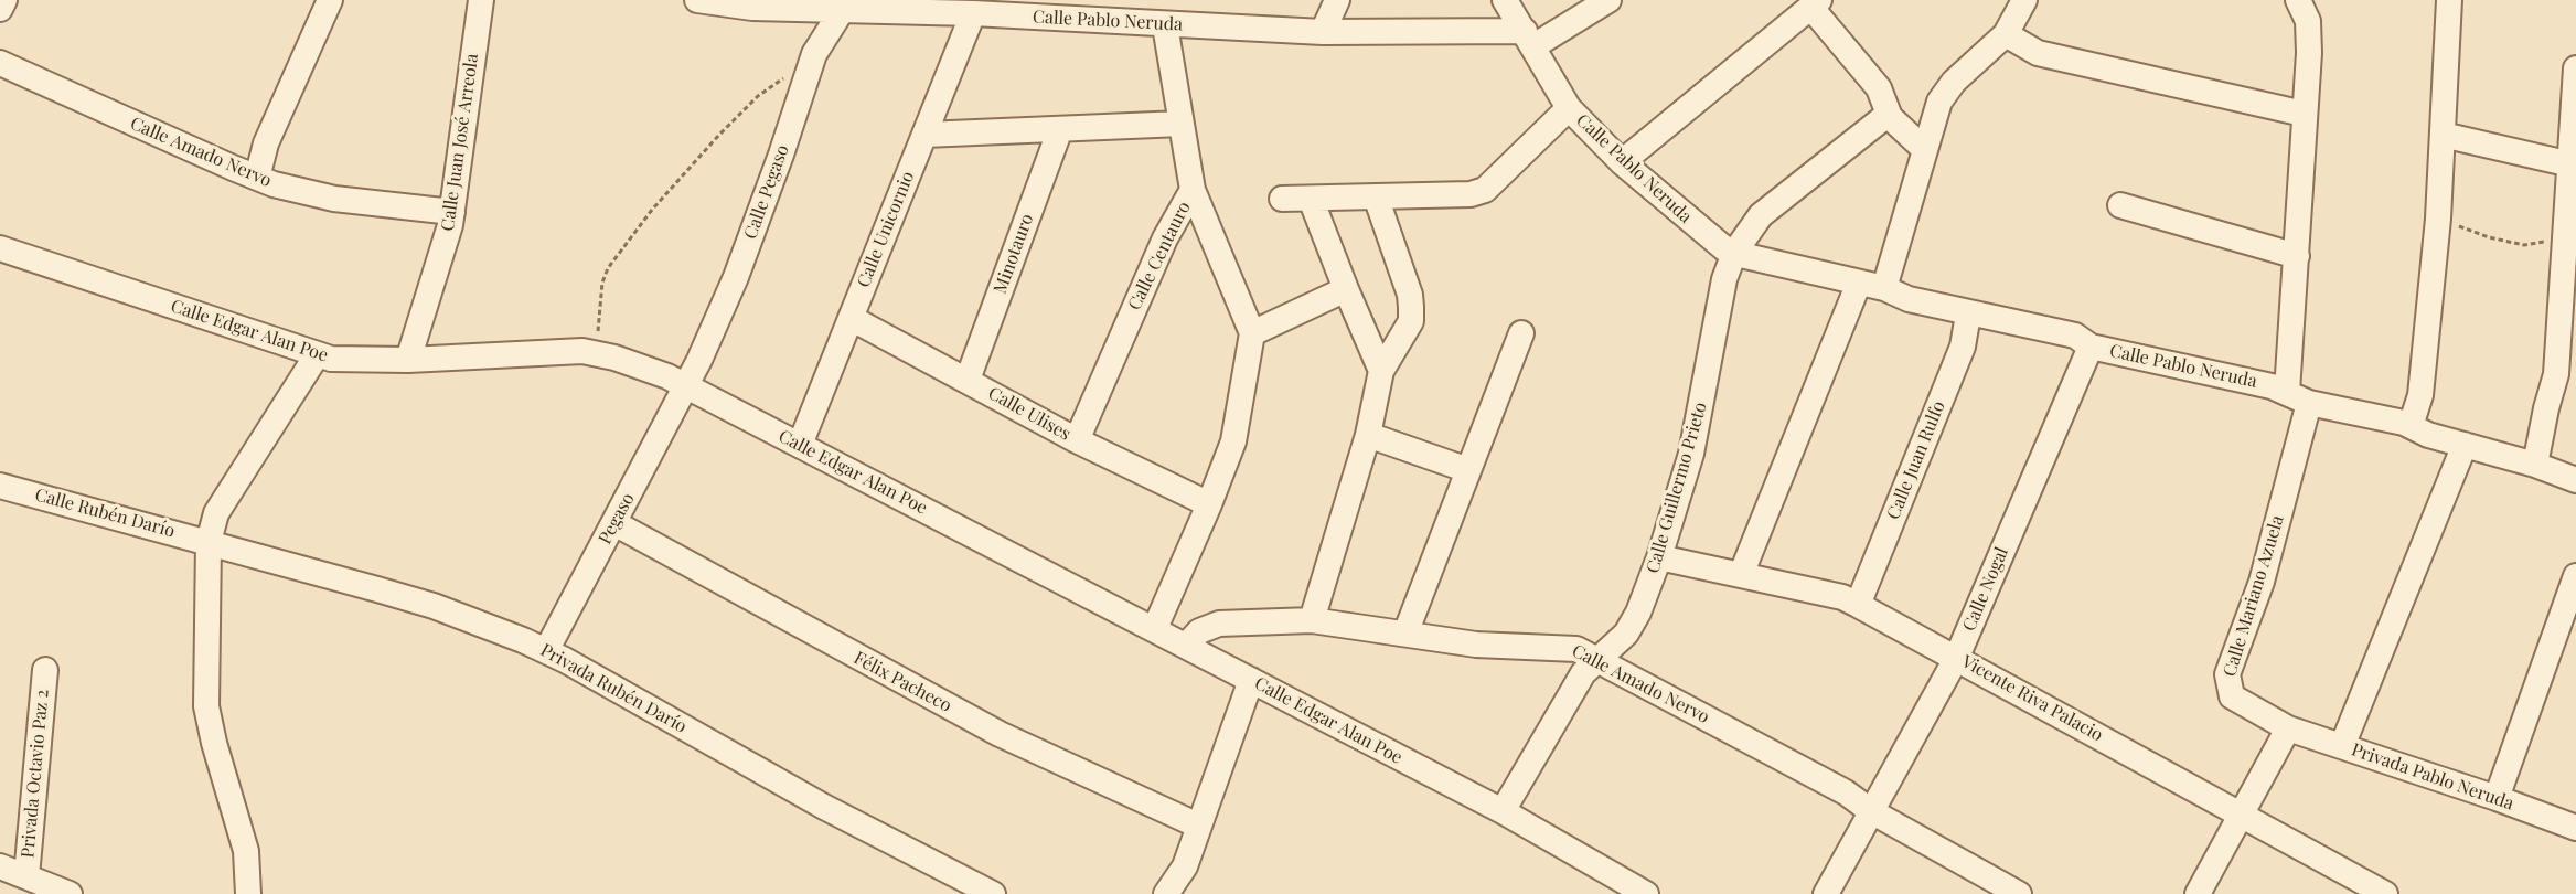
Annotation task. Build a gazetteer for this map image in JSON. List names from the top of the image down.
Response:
{
  "streets": {
    "street": [
      "Calle Pablo Neruda",
      "Calle Juan José Arreola",
      "Calle Amado Nervo",
      "Calle Pegaso",
      "Calle Unicornio",
      "Minotauro",
      "Calle Centauro",
      "Calle Edgar Alan Poe",
      "Calle Ulises",
      "Calle Juan Rulfo",
      "Calle Guillermo Prieto",
      "Calle Rubén Darío",
      "Pegaso",
      "Calle Nogal",
      "Calle Mariano Azuela",
      "Félix Pacheco",
      "Privada Rubén Darío",
      "Vicente Riva Palacio",
      "Privada Octavio Paz 2",
      "Privada Pablo Neruda"
    ]
  },
  "crossings": [
    ["Calle Pablo Neruda", "Calle Pegaso"],
    ["Calle Pablo Neruda", "Calle Unicornio"],
    ["Calle Pablo Neruda", "Calle Centauro"],
    ["Calle Pablo Neruda", "Calle Juan Rulfo"],
    ["Calle Pablo Neruda", "Calle Guillermo Prieto"],
    ["Calle Pablo Neruda", "Calle Nogal"],
    ["Calle Pablo Neruda", "Calle Mariano Azuela"],
    ["Calle Juan José Arreola", "Calle Amado Nervo"],
    ["Calle Juan José Arreola", "Calle Edgar Alan Poe"],
    ["Calle Amado Nervo", "Calle Edgar Alan Poe"],
    ["Calle Amado Nervo", "Calle Guillermo Prieto"],
    ["Calle Amado Nervo", "Calle Nogal"],
    ["Calle Pegaso", "Calle Edgar Alan Poe"],
    ["Calle Pegaso", "Pegaso"],
    ["Calle Unicornio", "Calle Edgar Alan Poe"],
    ["Calle Unicornio", "Calle Ulises"],
    ["Minotauro", "Calle Ulises"],
    ["Calle Centauro", "Calle Ulises"],
    ["Calle Edgar Alan Poe", "Calle Guillermo Prieto"],
    ["Calle Edgar Alan Poe", "Pegaso"],
    ["Calle Juan Rulfo", "Vicente Riva Palacio"],
    ["Calle Guillermo Prieto", "Vicente Riva Palacio"],
    ["Calle Rubén Darío", "Privada Rubén Darío"],
    ["Pegaso", "Félix Pacheco"],
    ["Pegaso", "Privada Rubén Darío"],
    ["Calle Nogal", "Vicente Riva Palacio"],
    ["Calle Mariano Azuela", "Privada Pablo Neruda"]
  ]
}
